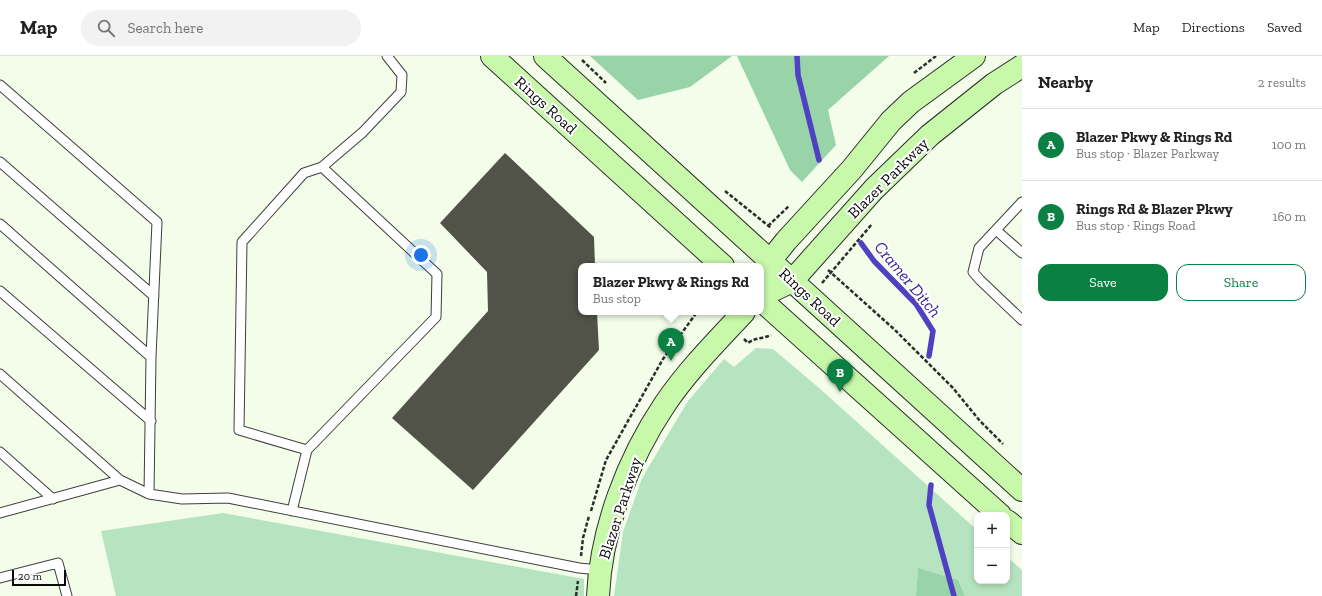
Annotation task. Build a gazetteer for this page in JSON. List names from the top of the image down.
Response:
{
  "streets": {
    "main road": ["Rings Road", "Blazer Parkway"]
  },
  "crossings": [
    ["Rings Road", "Blazer Parkway"]
  ],
  "water": ["Cramer Ditch"],
  "scale_bar": "20 m",
  "page": {
    "header": "Map",
    "search": "Search here",
    "nav": ["Map", "Directions", "Saved"],
    "heading": ["Nearby", "2 results"],
    "list": [
      {
        "mark": "A",
        "name": "Blazer Pkwy & Rings Rd",
        "note": "Bus stop · Blazer Parkway",
        "value": "100 m"
      },
      {
        "mark": "B",
        "name": "Rings Rd & Blazer Pkwy",
        "note": "Bus stop · Rings Road",
        "value": "160 m"
      }
    ],
    "buttons": ["Save", "Share"],
    "popup": ["Blazer Pkwy & Rings Rd", "Bus stop"],
    "pins": ["A", "B"],
    "map_buttons": ["+", "−"],
    "scale": "20 m"
  }
}
